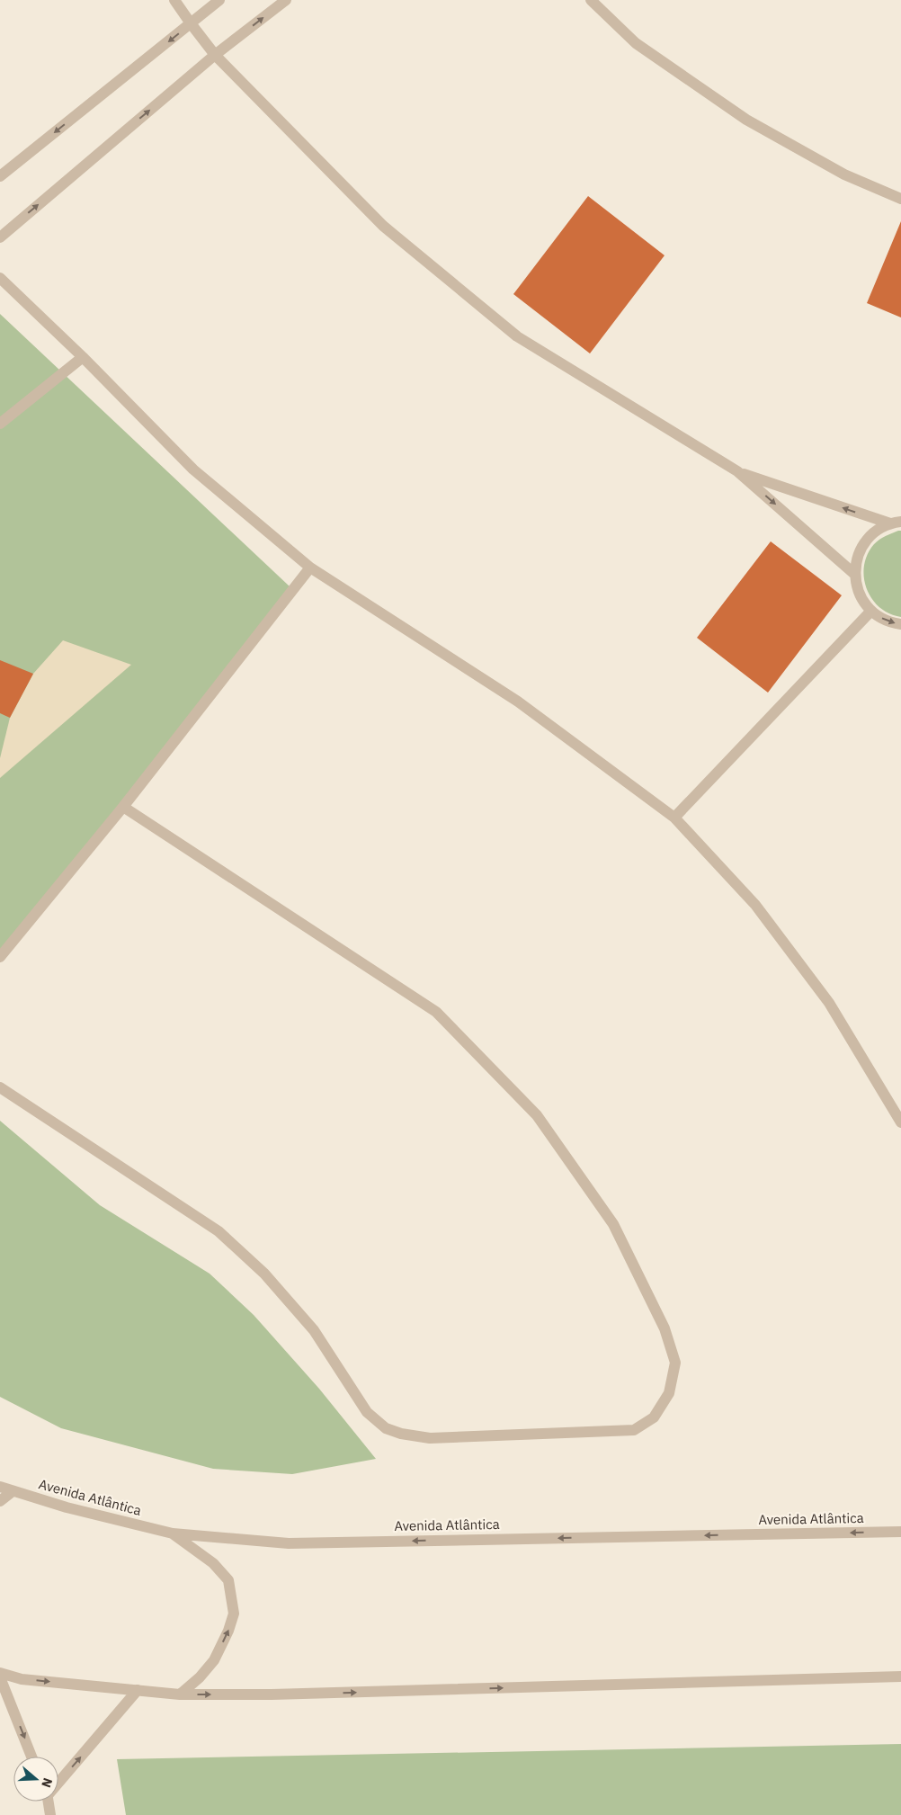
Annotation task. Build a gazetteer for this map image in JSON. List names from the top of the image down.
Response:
{
  "streets": {
    "street": ["Avenida Atlântica"]
  },
  "one_way": ["Avenida Atlântica"],
  "north": "right"
}
